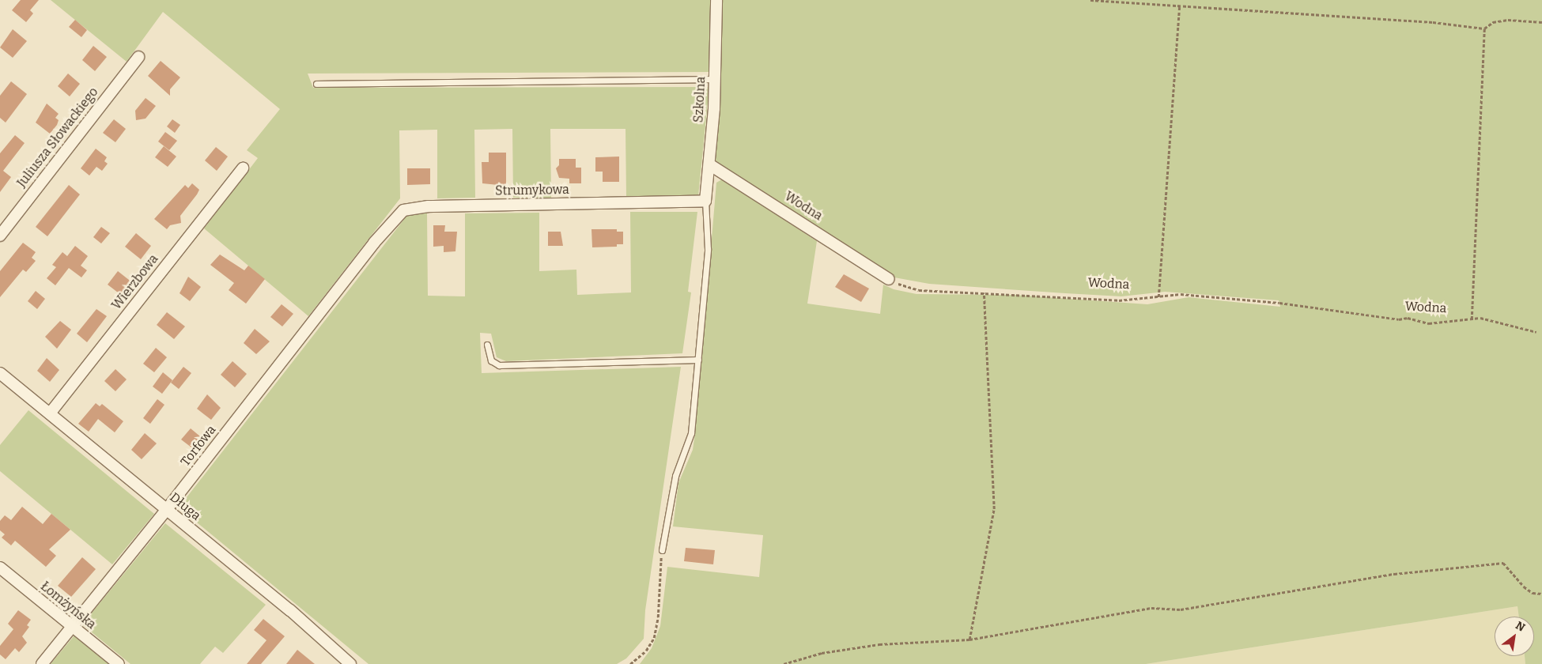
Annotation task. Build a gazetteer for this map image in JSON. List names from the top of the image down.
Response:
{
  "streets": {
    "street": [
      "Szkolna",
      "Juliusza Słowackiego",
      "Strumykowa",
      "Wodna",
      "Wierzbowa",
      "Torfowa",
      "Długa",
      "Łomżyńska"
    ]
  },
  "crossings": [
    ["Szkolna", "Strumykowa"],
    ["Szkolna", "Wodna"],
    ["Strumykowa", "Torfowa"],
    ["Wierzbowa", "Długa"],
    ["Torfowa", "Długa"],
    ["Torfowa", "Łomżyńska"]
  ],
  "north": "top right"
}
